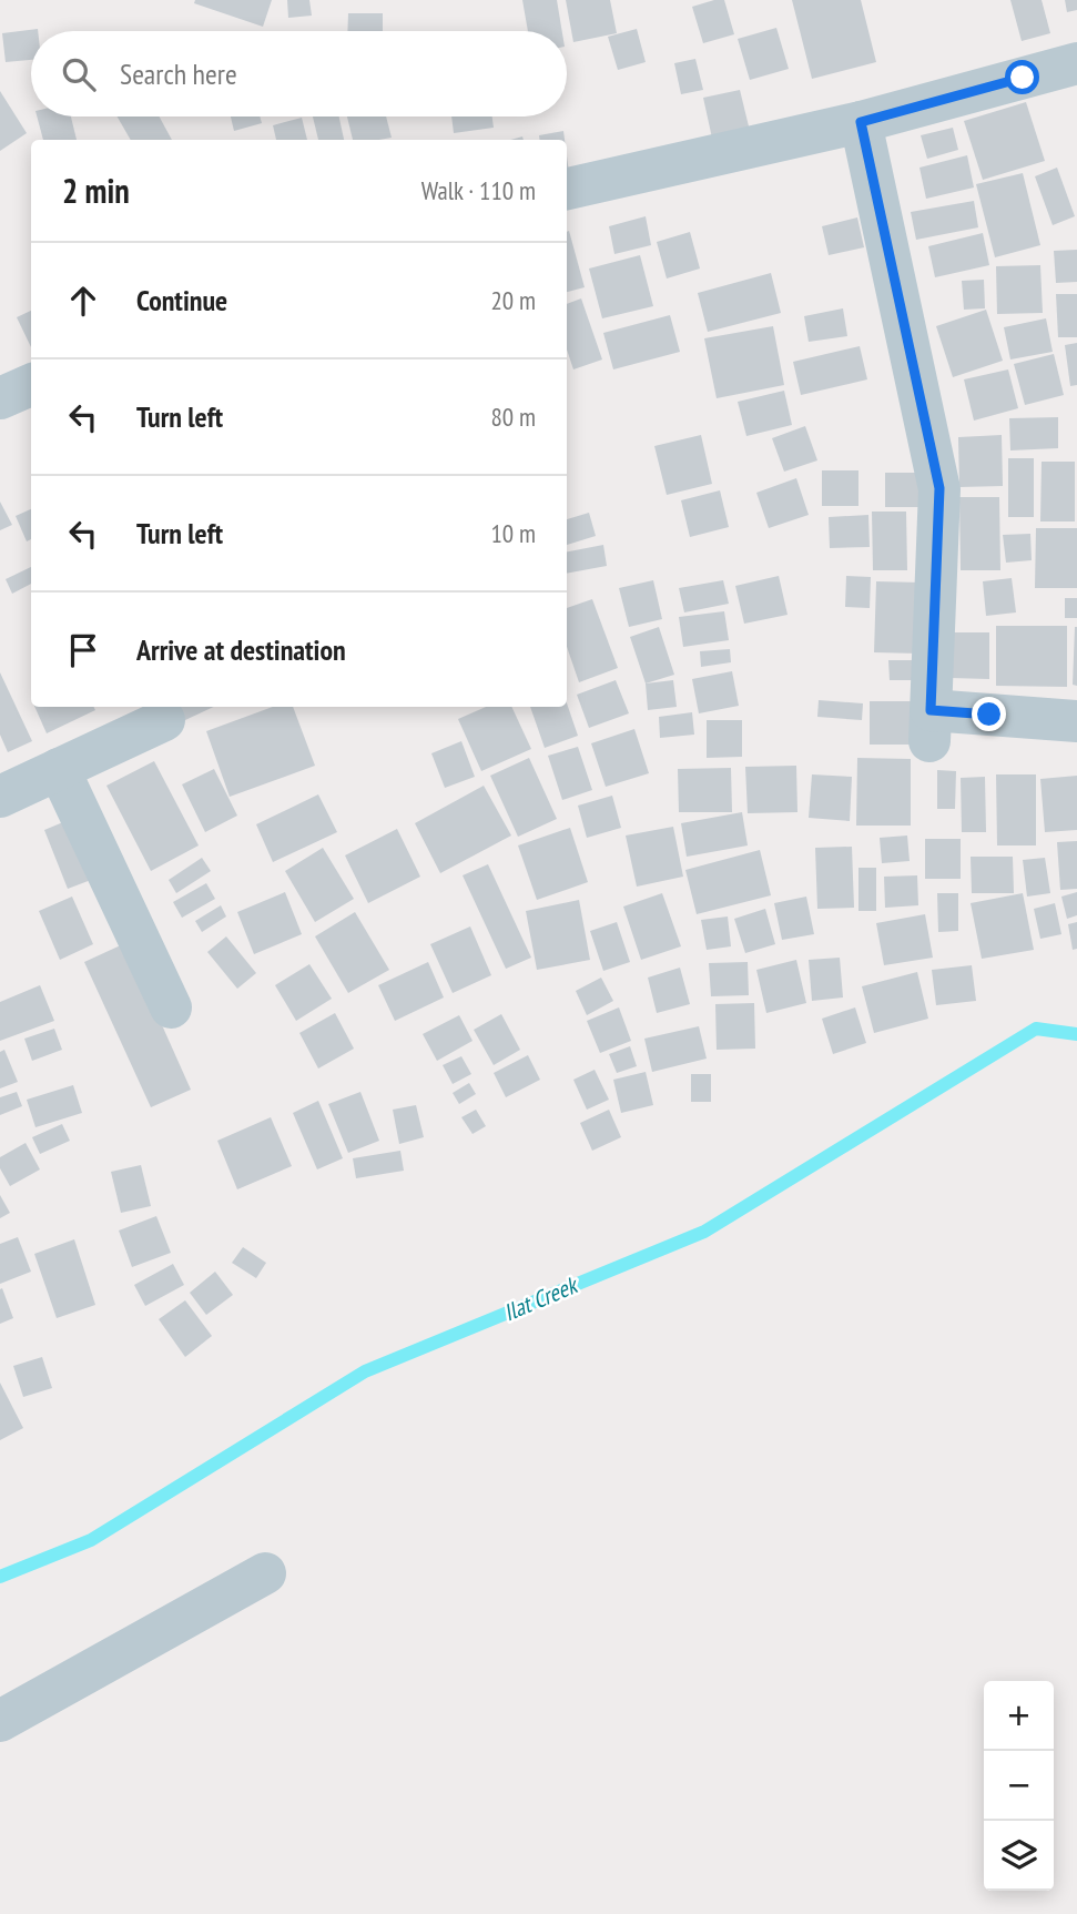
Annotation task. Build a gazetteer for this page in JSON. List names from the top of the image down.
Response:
{
  "water": ["Ilat Creek"],
  "page": {
    "search": "Search here",
    "heading": ["2 min", "Walk · 110 m"],
    "list": [
      ["Continue", "20 m"],
      ["Turn left", "80 m"],
      ["Turn left", "10 m"],
      "Arrive at destination"
    ],
    "map_buttons": ["+", "−"]
  }
}
